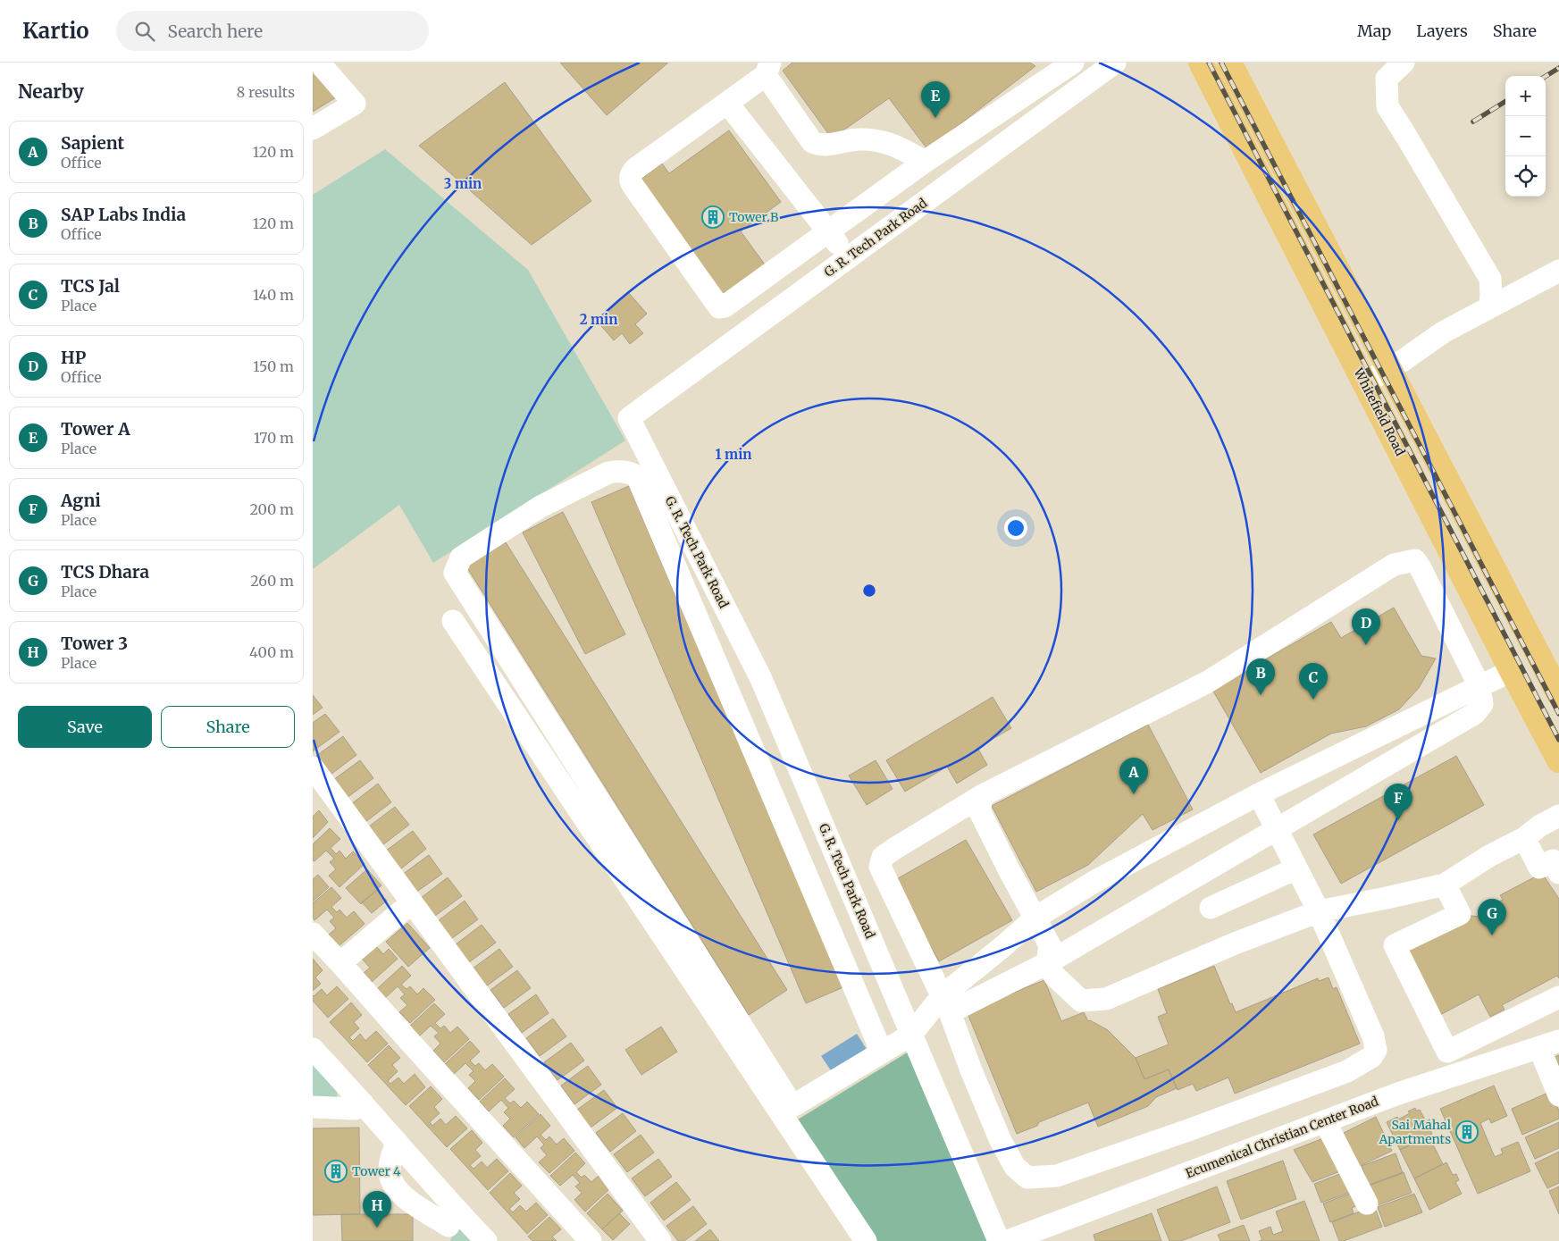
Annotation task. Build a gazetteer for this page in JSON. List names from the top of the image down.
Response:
{
  "streets": {
    "main road": ["Whitefield Road"],
    "street": ["G. R. Tech Park Road", "Ecumenical Christian Center Road"]
  },
  "places": {
    "building": ["Tower B", "Sai Mahal Apartments", "Tower 4"]
  },
  "page": {
    "header": "Kartio",
    "search": "Search here",
    "nav": ["Map", "Layers", "Share"],
    "heading": ["Nearby", "8 results"],
    "map_buttons": ["+", "−"],
    "pins": [
      "E",
      "D",
      "B",
      "C",
      "A",
      "F",
      "G",
      "H"
    ],
    "list": [
      {
        "mark": "A",
        "name": "Sapient",
        "note": "Office",
        "value": "120 m"
      },
      {
        "mark": "B",
        "name": "SAP Labs India",
        "note": "Office",
        "value": "120 m"
      },
      {
        "mark": "C",
        "name": "TCS Jal",
        "note": "Place",
        "value": "140 m"
      },
      {
        "mark": "D",
        "name": "HP",
        "note": "Office",
        "value": "150 m"
      },
      {
        "mark": "E",
        "name": "Tower A",
        "note": "Place",
        "value": "170 m"
      },
      {
        "mark": "F",
        "name": "Agni",
        "note": "Place",
        "value": "200 m"
      },
      {
        "mark": "G",
        "name": "TCS Dhara",
        "note": "Place",
        "value": "260 m"
      },
      {
        "mark": "H",
        "name": "Tower 3",
        "note": "Place",
        "value": "400 m"
      }
    ],
    "buttons": ["Save", "Share"]
  },
  "rings": ["3 min", "2 min", "1 min"]
}
